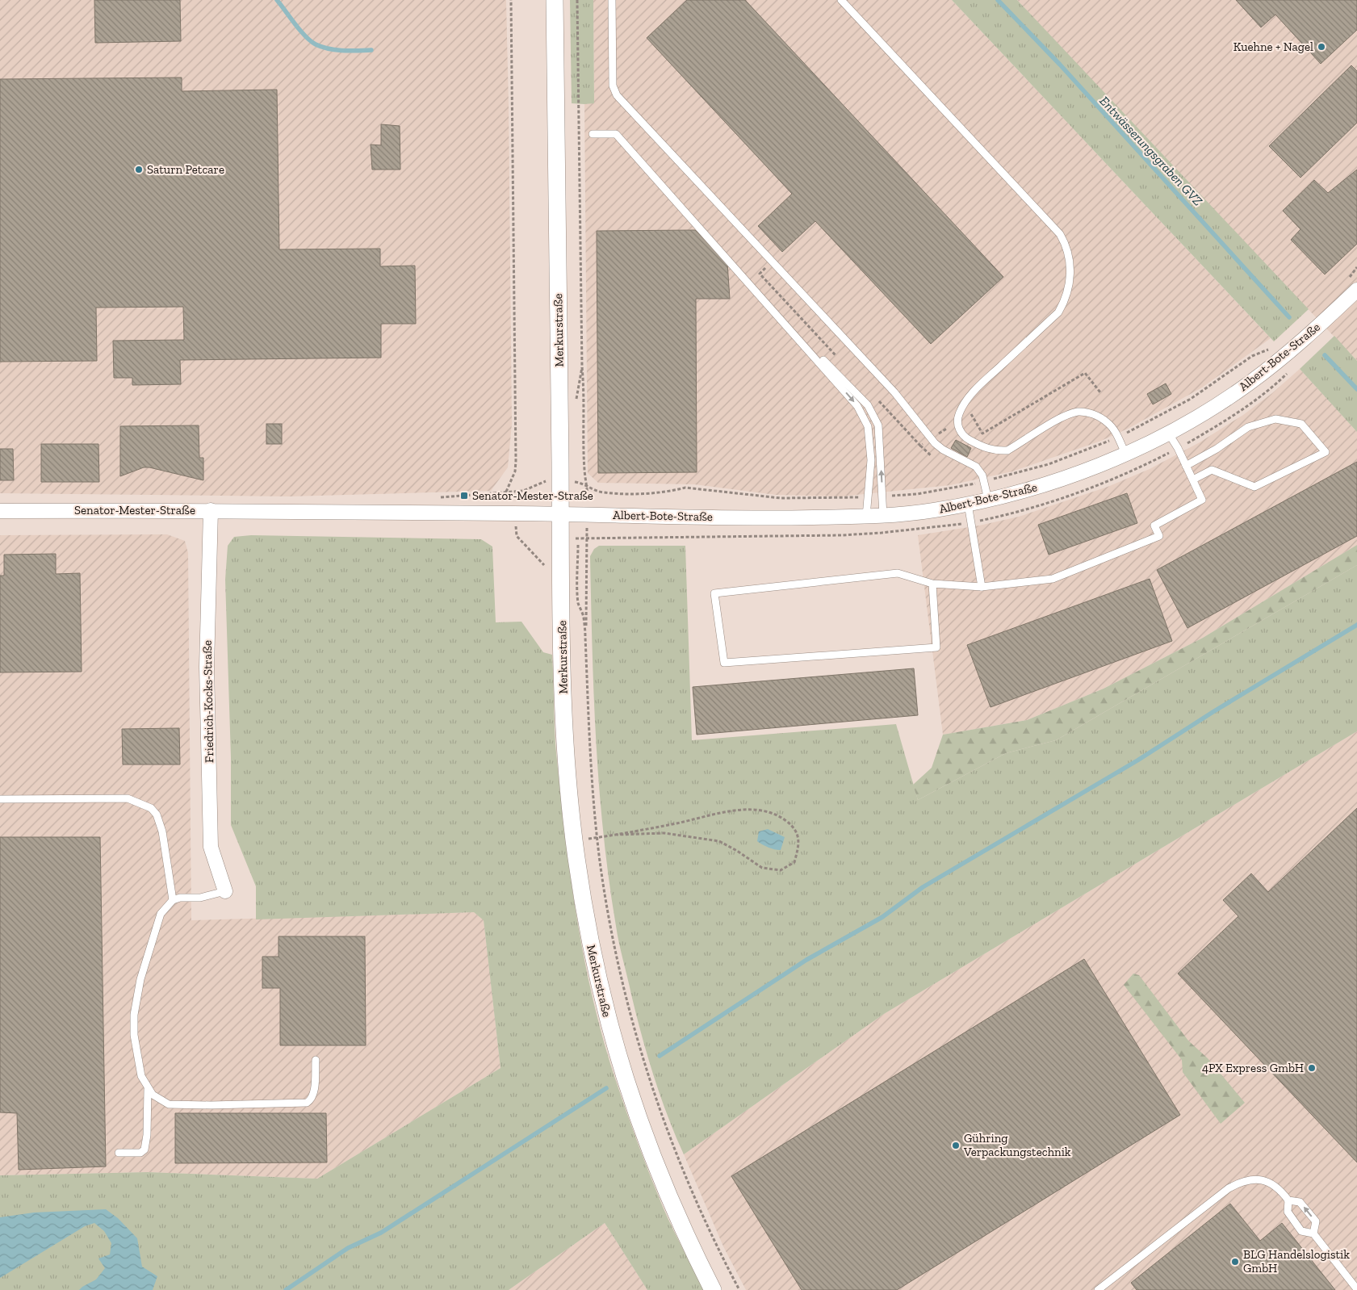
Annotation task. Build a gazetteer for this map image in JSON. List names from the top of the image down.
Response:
{
  "streets": {
    "street": [
      "Merkurstraße",
      "Albert-Bote-Straße",
      "Senator-Mester-Straße",
      "Friedrich-Kocks-Straße"
    ]
  },
  "crossings": [
    ["Merkurstraße", "Albert-Bote-Straße"],
    ["Merkurstraße", "Senator-Mester-Straße"],
    ["Albert-Bote-Straße", "Senator-Mester-Straße"],
    ["Senator-Mester-Straße", "Friedrich-Kocks-Straße"]
  ],
  "water": ["Entwässerungsgraben GVZ"],
  "places": {
    "other": [
      "Kuehne + Nagel",
      "Saturn Petcare",
      "4PX Express GmbH",
      "Gühring Verpackungstechnik",
      "BLG Handelslogistik GmbH"
    ],
    "transit": ["Senator-Mester-Straße"]
  }
}
